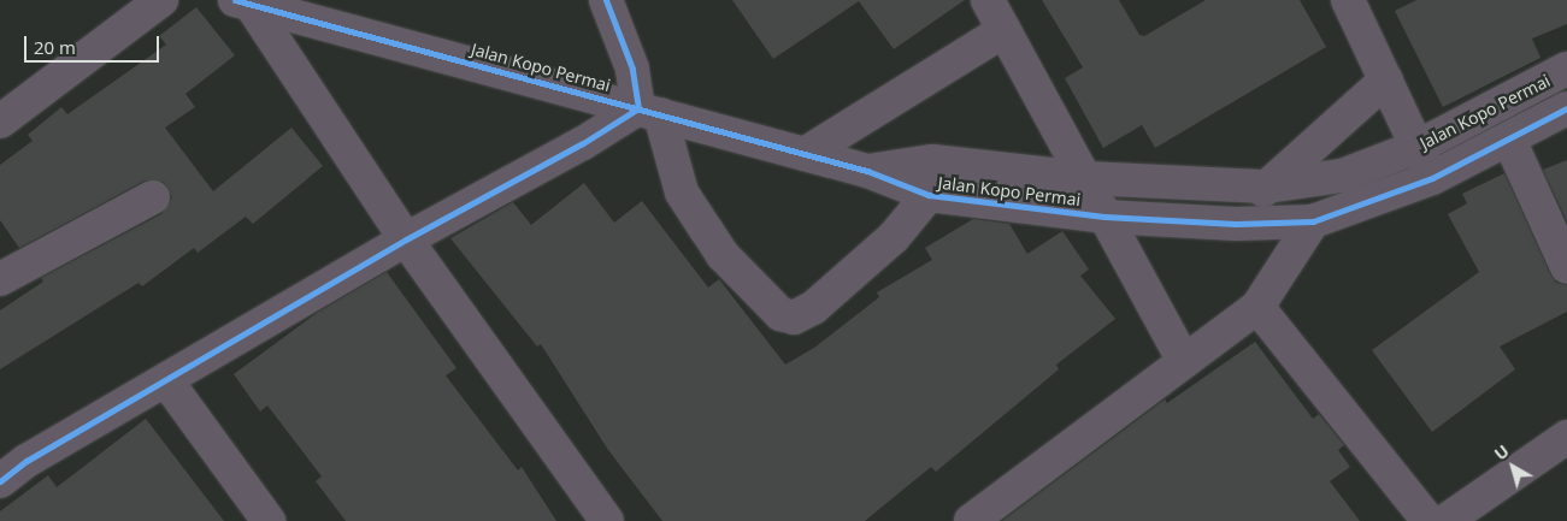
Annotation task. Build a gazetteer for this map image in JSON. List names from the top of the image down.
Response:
{
  "streets": {
    "street": ["Jalan Kopo Permai"]
  },
  "scale_bar": "20 m",
  "north": "top left"
}
